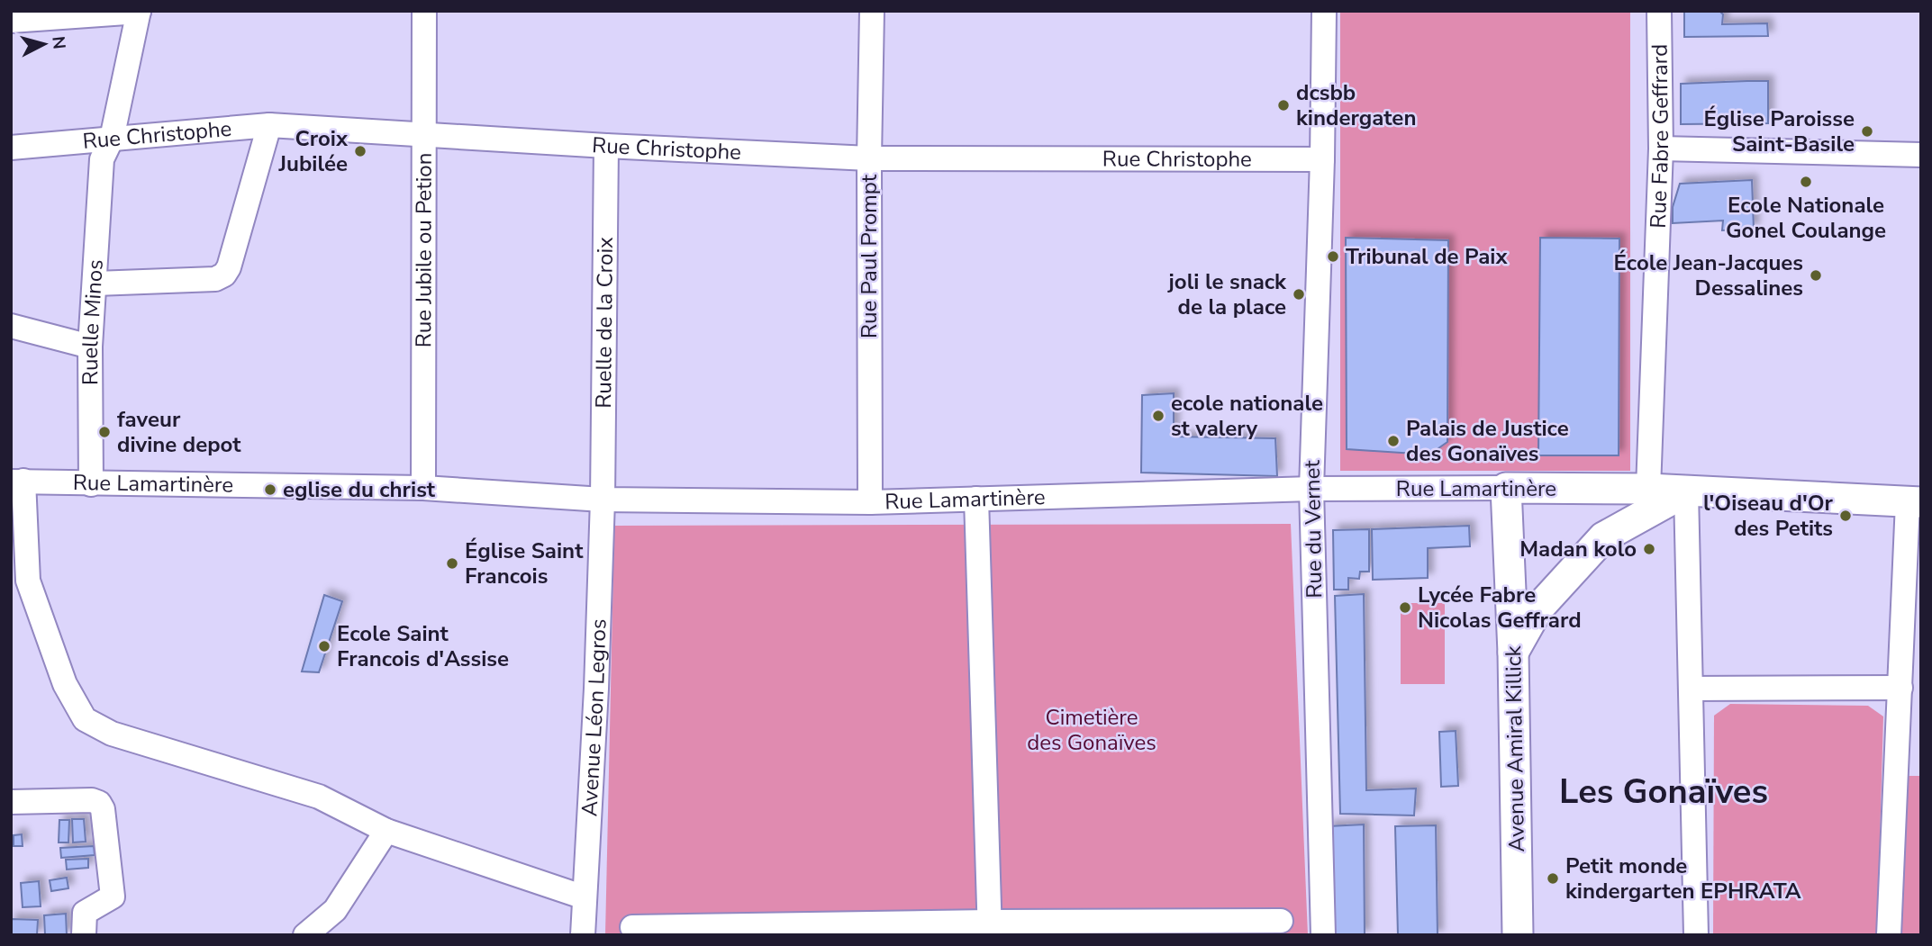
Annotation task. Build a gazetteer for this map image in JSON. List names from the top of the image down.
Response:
{
  "streets": {
    "main road": ["Rue Lamartinère", "Avenue Amiral Killick"],
    "street": [
      "Rue Christophe",
      "Rue Fabre Geffrard",
      "Rue Jubile ou Petion",
      "Rue Paul Prompt",
      "Ruelle Minos",
      "Ruelle de la Croix",
      "Rue du Vernet",
      "Avenue Léon Legros"
    ]
  },
  "crossings": [
    ["Rue Christophe", "Rue Jubile ou Petion"],
    ["Rue Christophe", "Rue Paul Prompt"],
    ["Rue Christophe", "Ruelle Minos"],
    ["Rue Christophe", "Ruelle de la Croix"],
    ["Rue Christophe", "Rue du Vernet"],
    ["Rue Fabre Geffrard", "Rue Lamartinère"],
    ["Rue Jubile ou Petion", "Rue Lamartinère"],
    ["Rue Paul Prompt", "Rue Lamartinère"],
    ["Ruelle Minos", "Rue Lamartinère"],
    ["Ruelle de la Croix", "Rue Lamartinère"],
    ["Ruelle de la Croix", "Avenue Léon Legros"],
    ["Rue Lamartinère", "Rue du Vernet"],
    ["Rue Lamartinère", "Avenue Léon Legros"],
    ["Rue Lamartinère", "Avenue Amiral Killick"]
  ],
  "districts": ["Les Gonaïves"],
  "parks": ["Cimetière des Gonaïves"],
  "places": [
    "dcsbb kindergaten",
    "Église Paroisse Saint-Basile",
    "Croix Jubilée",
    "Ecole Nationale Gonel Coulange",
    "Tribunal de Paix",
    "École Jean-Jacques Dessalines",
    "joli le snack de la place",
    "ecole nationale st valery",
    "faveur divine depot",
    "Palais de Justice des Gonaïves",
    "eglise du christ",
    "l'Oiseau d'Or des Petits",
    "Madan kolo",
    "Église Saint Francois",
    "Lycée Fabre Nicolas Geffrard",
    "Ecole Saint Francois d'Assise",
    "Petit monde kindergarten EPHRATA"
  ],
  "north": "right"
}
